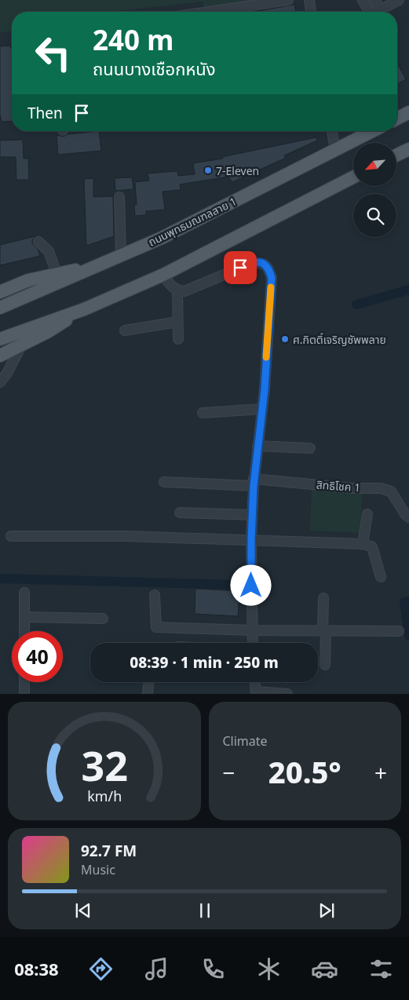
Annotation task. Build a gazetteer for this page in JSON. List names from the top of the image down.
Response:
{
  "streets": {
    "main road": ["ถนนพุทธมณฑลสาย 1"],
    "street": ["สิทธิโชค 1"]
  },
  "places": ["7-Eleven", "ศ.กิตติ์เจริญซัพพลาย"],
  "north": "bottom left",
  "page": {
    "turn": ["240 m", "ถนนบางเชือกหนัง"],
    "then": "Then",
    "limit": "40",
    "trip": "08:39 · 1 min · 250 m",
    "tile": "Climate",
    "heat": ["−", "20.5°", "+"],
    "song": ["92.7 FM", "Music"],
    "tabs": "08:38",
    "gauge": ["32", "km/h"]
  }
}
